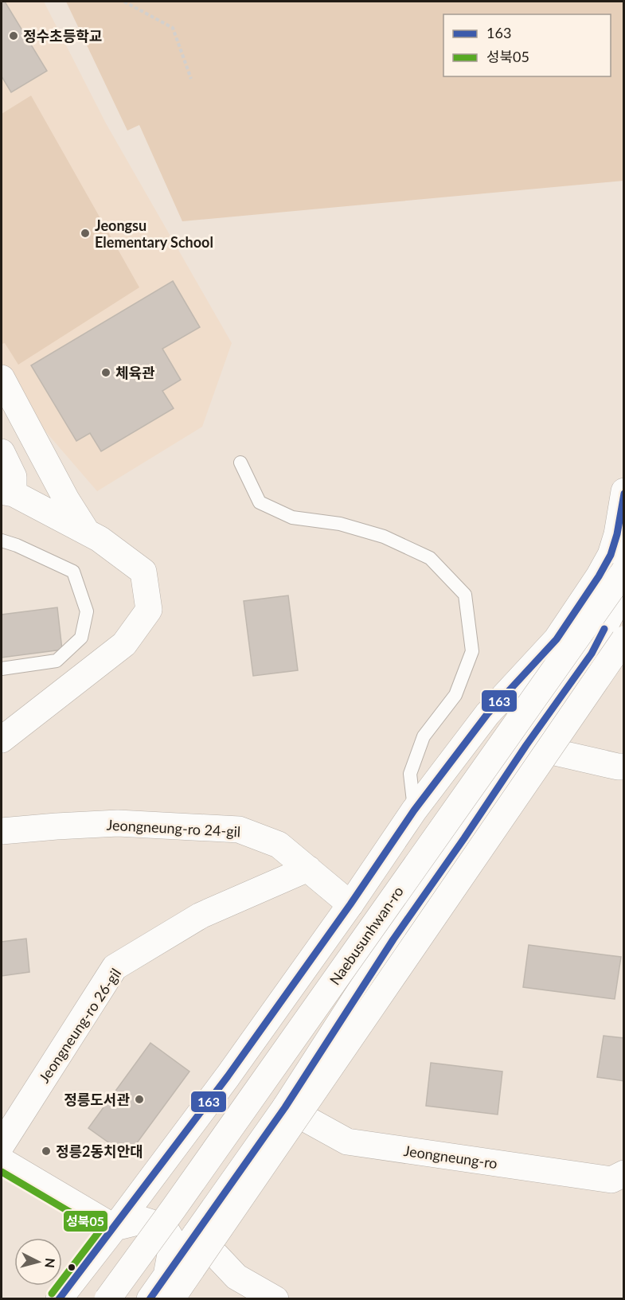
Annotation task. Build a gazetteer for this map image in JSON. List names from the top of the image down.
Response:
{
  "streets": {
    "main road": [
      "Jeongneung-ro 24-gil",
      "Naebusunhwan-ro",
      "Jeongneung-ro 26-gil",
      "Jeongneung-ro"
    ]
  },
  "crossings": [
    ["Jeongneung-ro 24-gil", "Jeongneung-ro 26-gil"]
  ],
  "places": [
    "정수초등학교",
    "Jeongsu Elementary School",
    "체육관",
    "정릉도서관",
    "정릉2동치안대"
  ],
  "lines": ["transit line 163", "transit line 성북05"],
  "legend": ["163", "성북05"],
  "north": "right"
}
